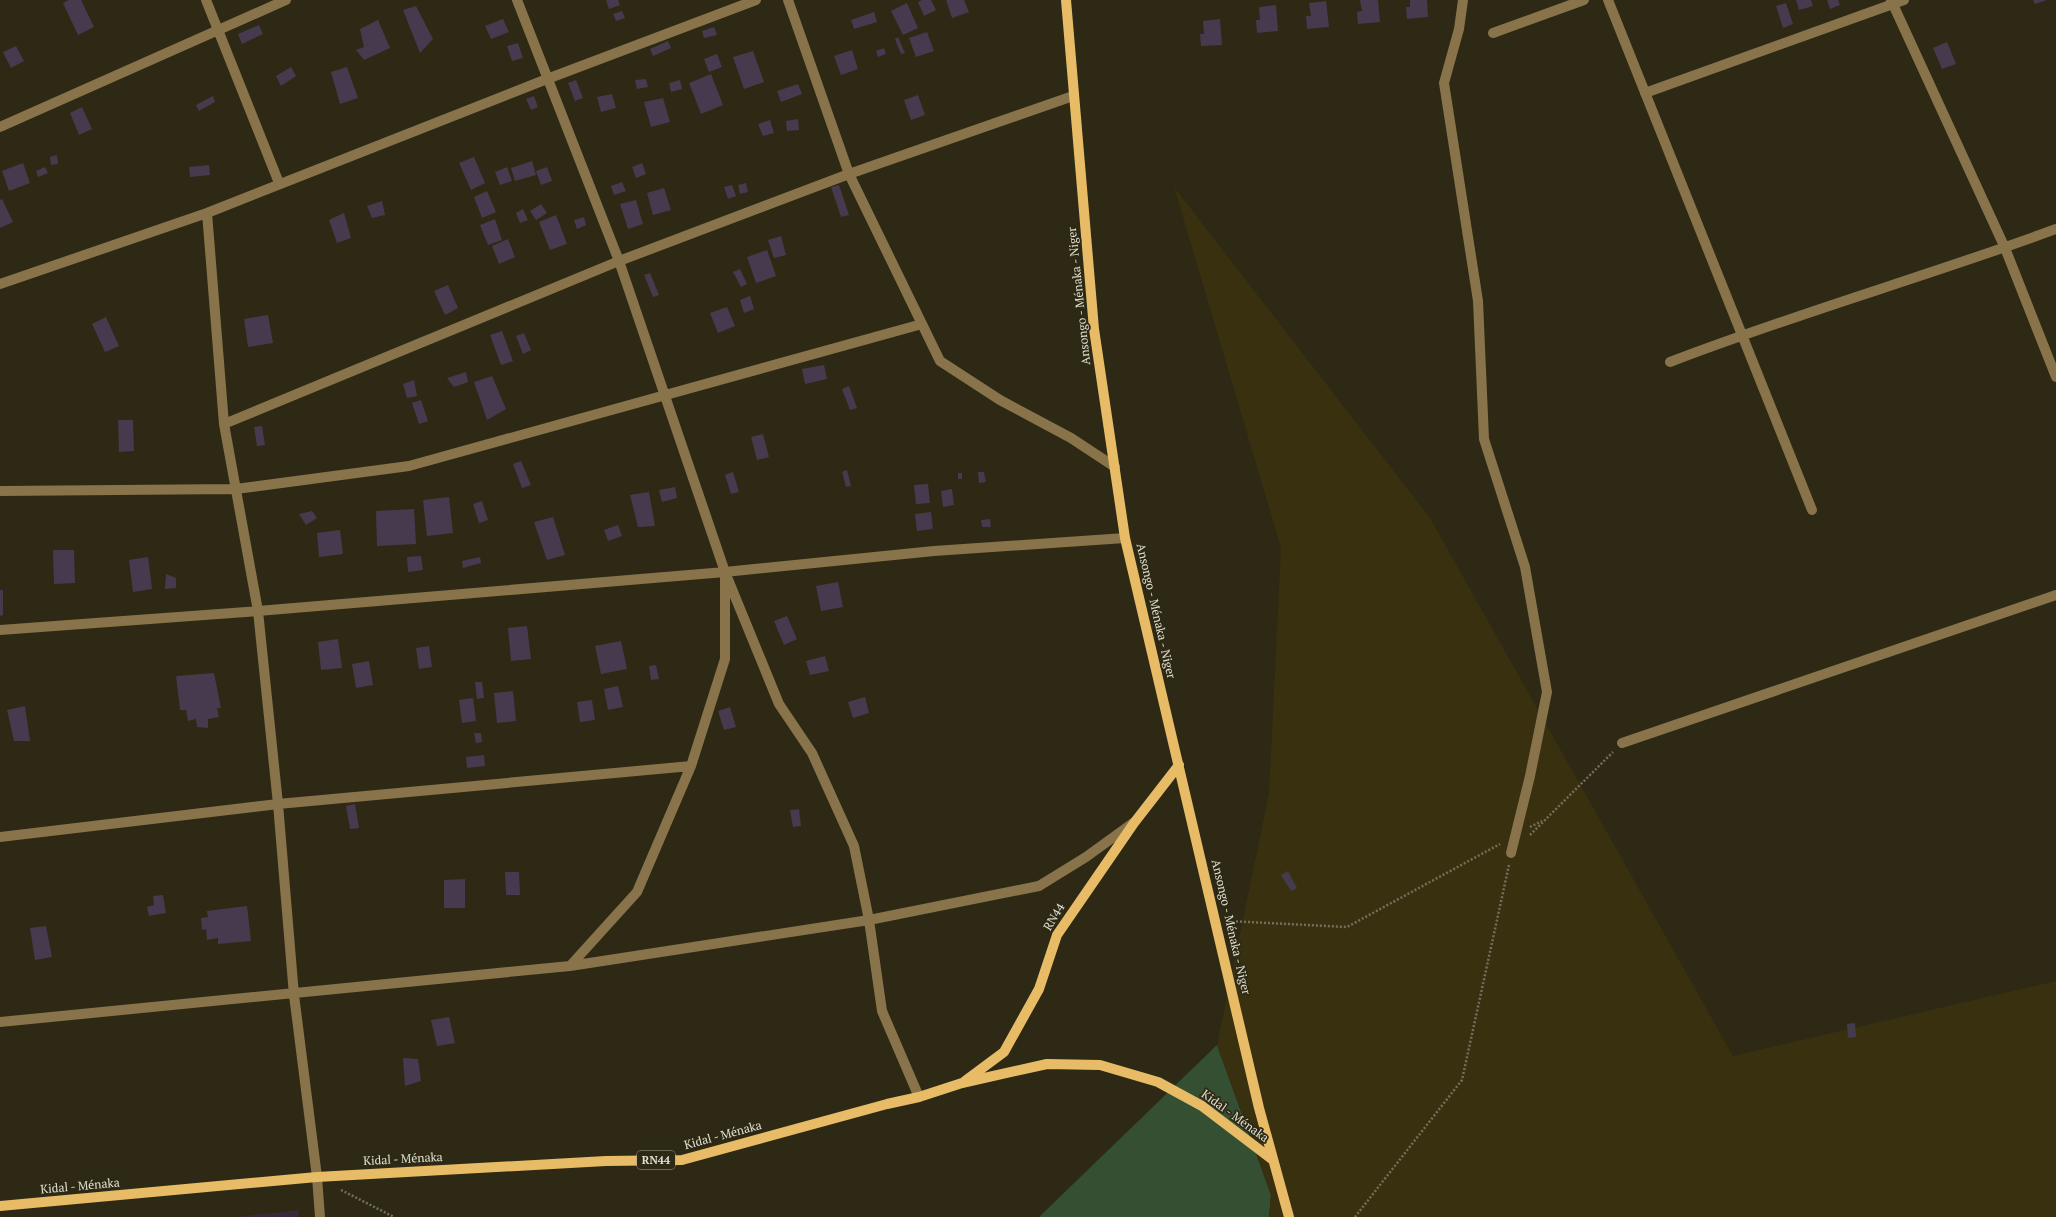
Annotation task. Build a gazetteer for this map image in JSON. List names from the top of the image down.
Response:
{
  "streets": {
    "main road": ["Ansongo - Ménaka - Niger", "RN44", "Kidal - Ménaka"]
  },
  "crossings": [
    ["Ansongo - Ménaka - Niger", "RN44"],
    ["Ansongo - Ménaka - Niger", "Kidal - Ménaka"],
    ["RN44", "Kidal - Ménaka"]
  ]
}
